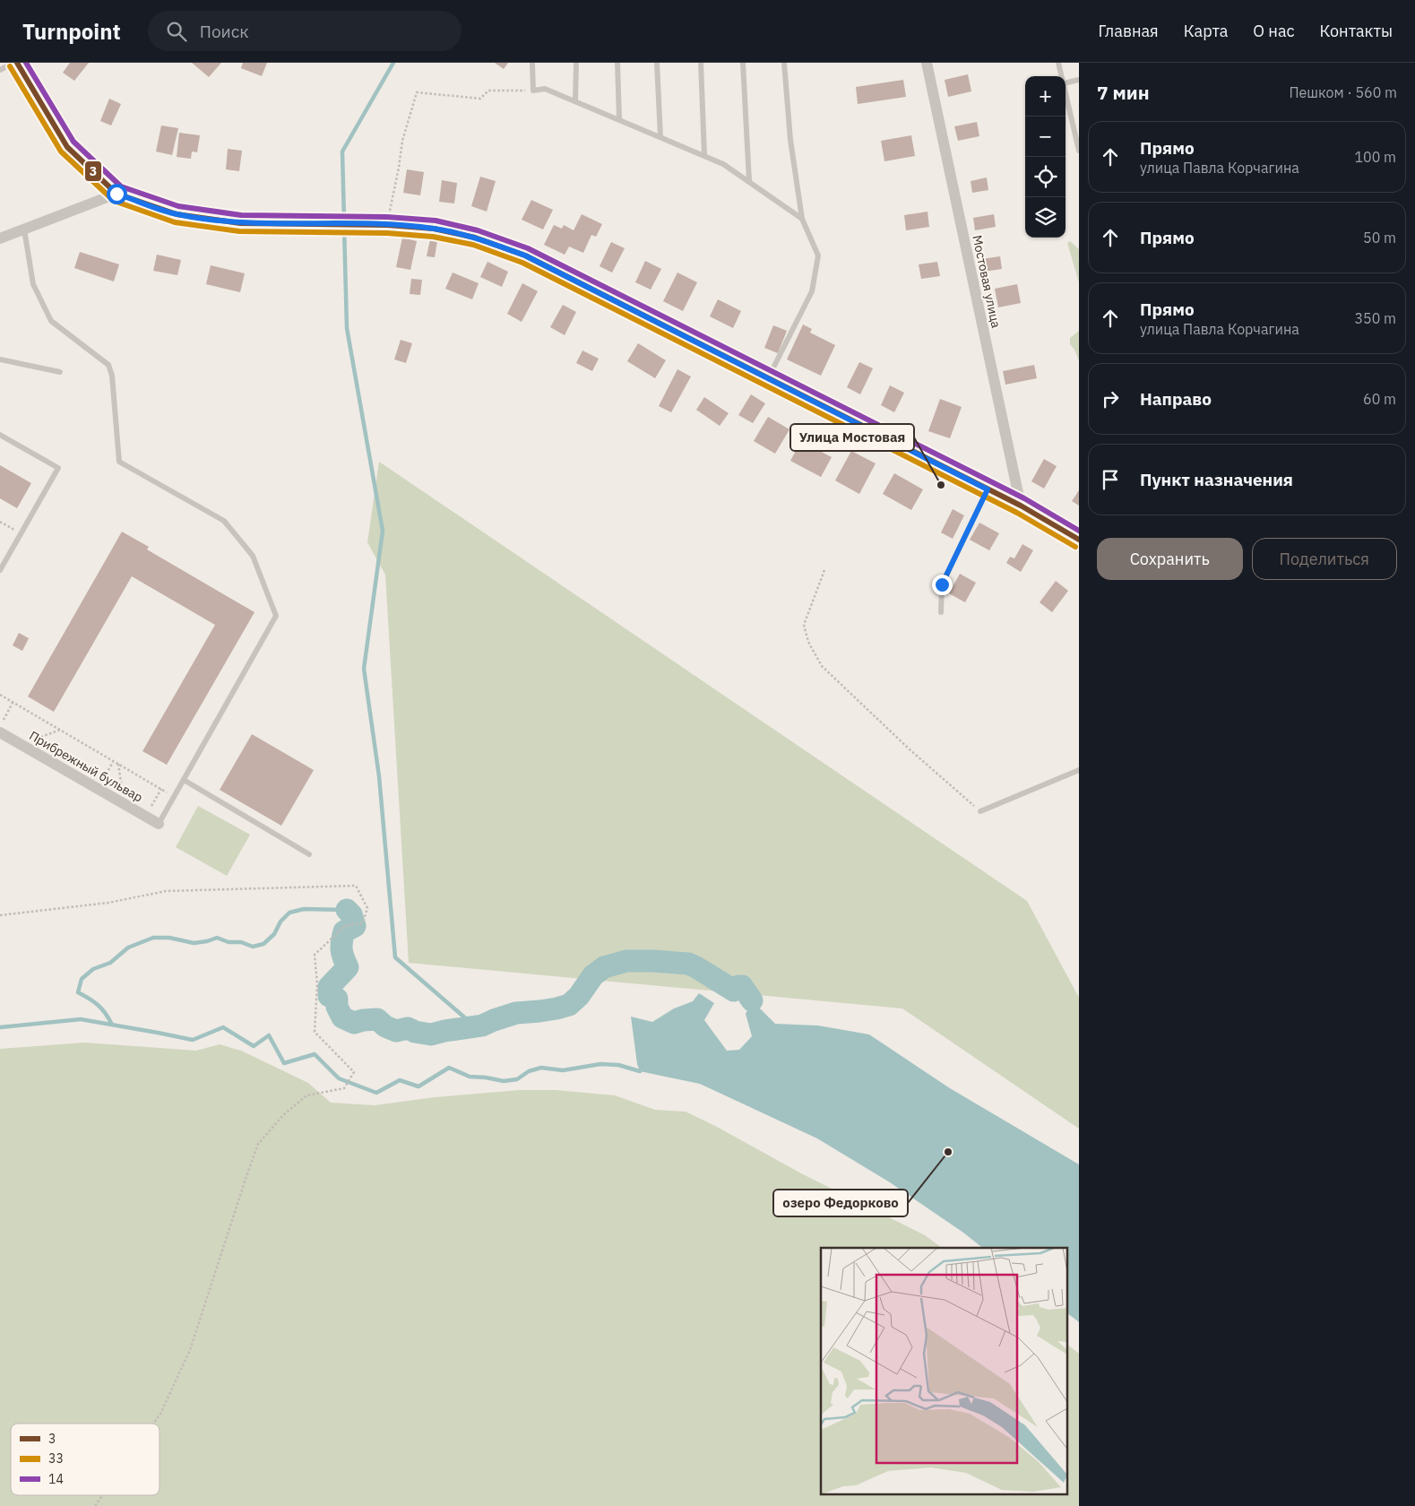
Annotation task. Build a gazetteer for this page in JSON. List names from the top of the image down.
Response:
{
  "streets": {
    "street": ["Мостовая улица", "Прибрежный бульвар"]
  },
  "places": ["Улица Мостовая", "озеро Федорково"],
  "lines": ["transit line 3", "transit line 14", "transit line 33"],
  "legend": ["3", "33", "14"],
  "page": {
    "header": "Turnpoint",
    "search": "Поиск",
    "nav": [
      "Главная",
      "Карта",
      "О нас",
      "Контакты"
    ],
    "heading": ["7 мин", "Пешком · 560 m"],
    "map_buttons": ["+", "−"],
    "list": [
      ["Прямо", "улица Павла Корчагина", "100 m"],
      ["Прямо", "50 m"],
      ["Прямо", "улица Павла Корчагина", "350 m"],
      ["Направо", "60 m"],
      "Пункт назначения"
    ],
    "buttons": ["Сохранить", "Поделиться"]
  }
}
